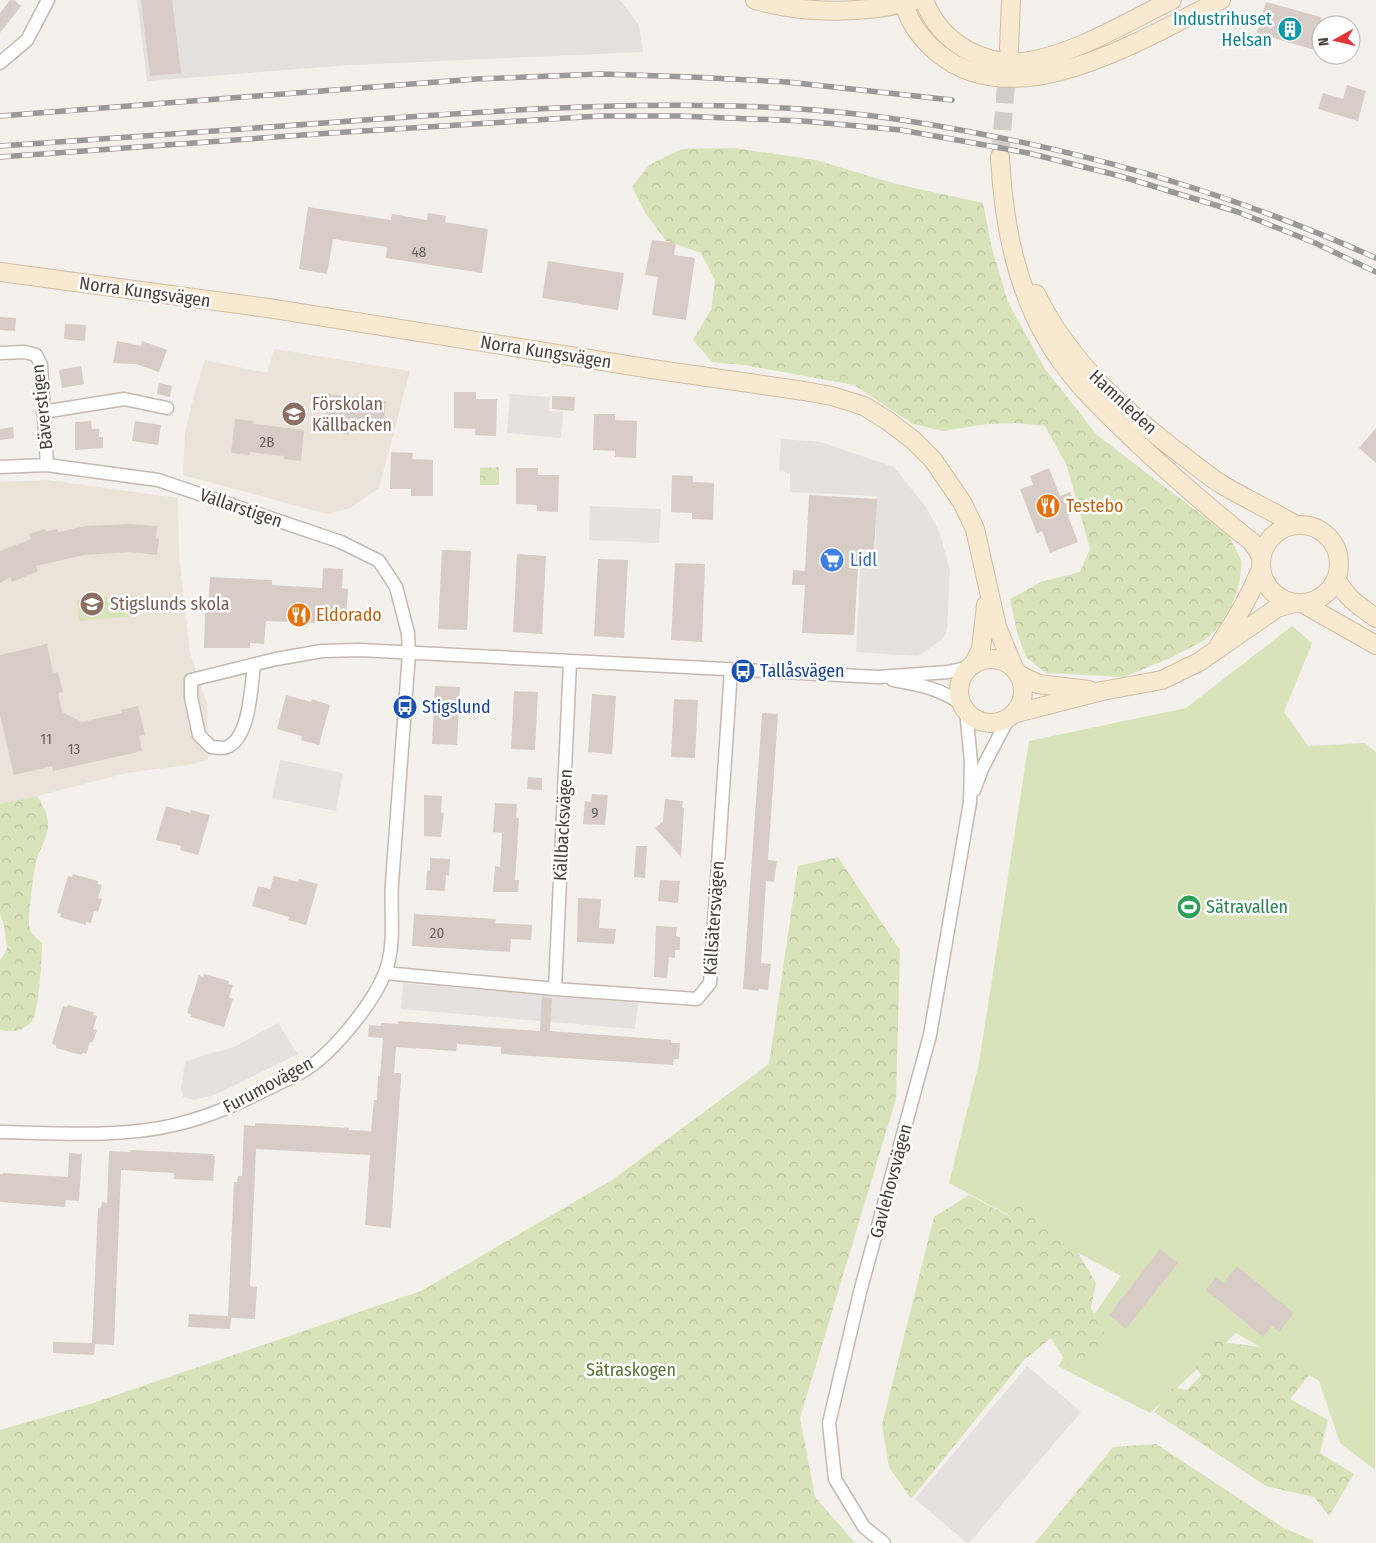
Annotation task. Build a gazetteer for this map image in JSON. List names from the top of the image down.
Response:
{
  "streets": {
    "street": [
      "Norra Kungsvägen",
      "Hamnleden",
      "Bäverstigen",
      "Vallarstigen",
      "Källbacksvägen",
      "Källsätersvägen",
      "Furumovägen",
      "Gavlehovsvägen"
    ]
  },
  "crossings": [
    ["Norra Kungsvägen", "Gavlehovsvägen"],
    ["Bäverstigen", "Vallarstigen"],
    ["Vallarstigen", "Furumovägen"],
    ["Källbacksvägen", "Källsätersvägen"],
    ["Källsätersvägen", "Furumovägen"]
  ],
  "parks": ["Sätraskogen"],
  "places": {
    "building": ["Industrihuset Helsan"],
    "school or university": ["Förskolan Källbacken", "Stigslunds skola"],
    "restaurant": ["Testebo", "Eldorado"],
    "supermarket": ["Lidl"],
    "bus stop": ["Tallåsvägen", "Stigslund"],
    "sports": ["Sätravallen"]
  },
  "house_numbers": [
    "48",
    "2B",
    "11",
    "13",
    "9",
    "20"
  ],
  "north": "left"
}
